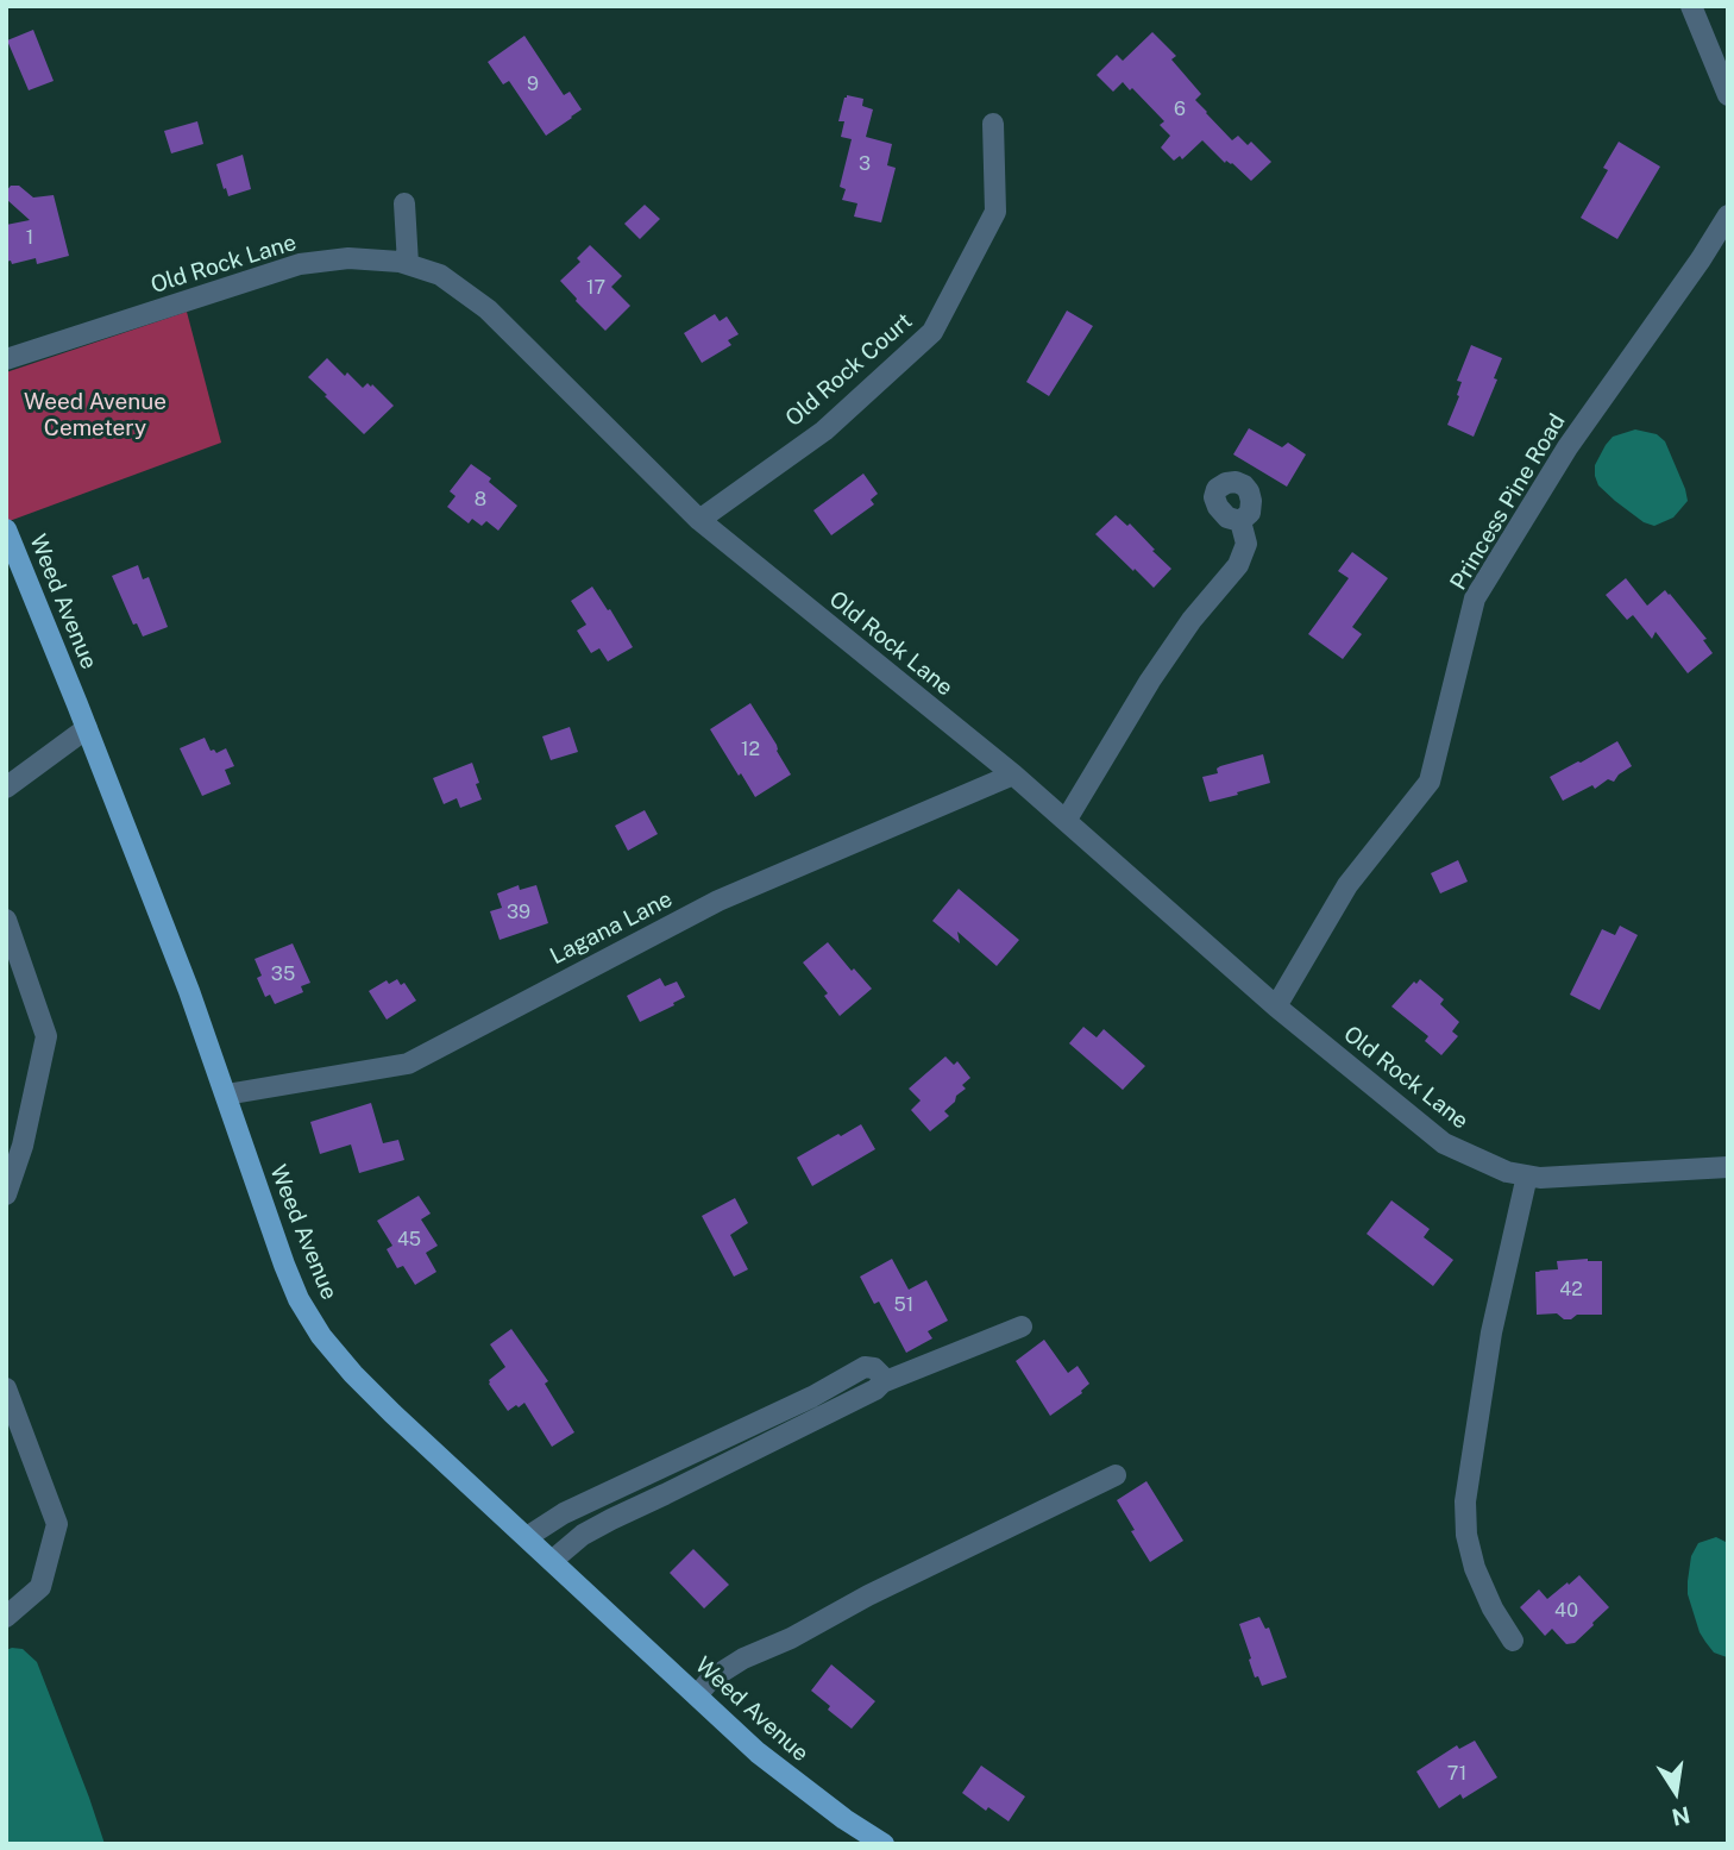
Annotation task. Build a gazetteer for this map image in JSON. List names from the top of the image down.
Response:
{
  "streets": {
    "main road": ["Weed Avenue"],
    "street": [
      "Old Rock Lane",
      "Old Rock Court",
      "Princess Pine Road",
      "Lagana Lane"
    ]
  },
  "crossings": [
    ["Old Rock Lane", "Old Rock Court"],
    ["Old Rock Lane", "Princess Pine Road"],
    ["Old Rock Lane", "Lagana Lane"],
    ["Weed Avenue", "Lagana Lane"]
  ],
  "parks": ["Weed Avenue Cemetery"],
  "house_numbers": [
    "9",
    "6",
    "3",
    "1",
    "17",
    "8",
    "12",
    "39",
    "35",
    "45",
    "42",
    "51",
    "40",
    "71"
  ],
  "north": "bottom"
}
